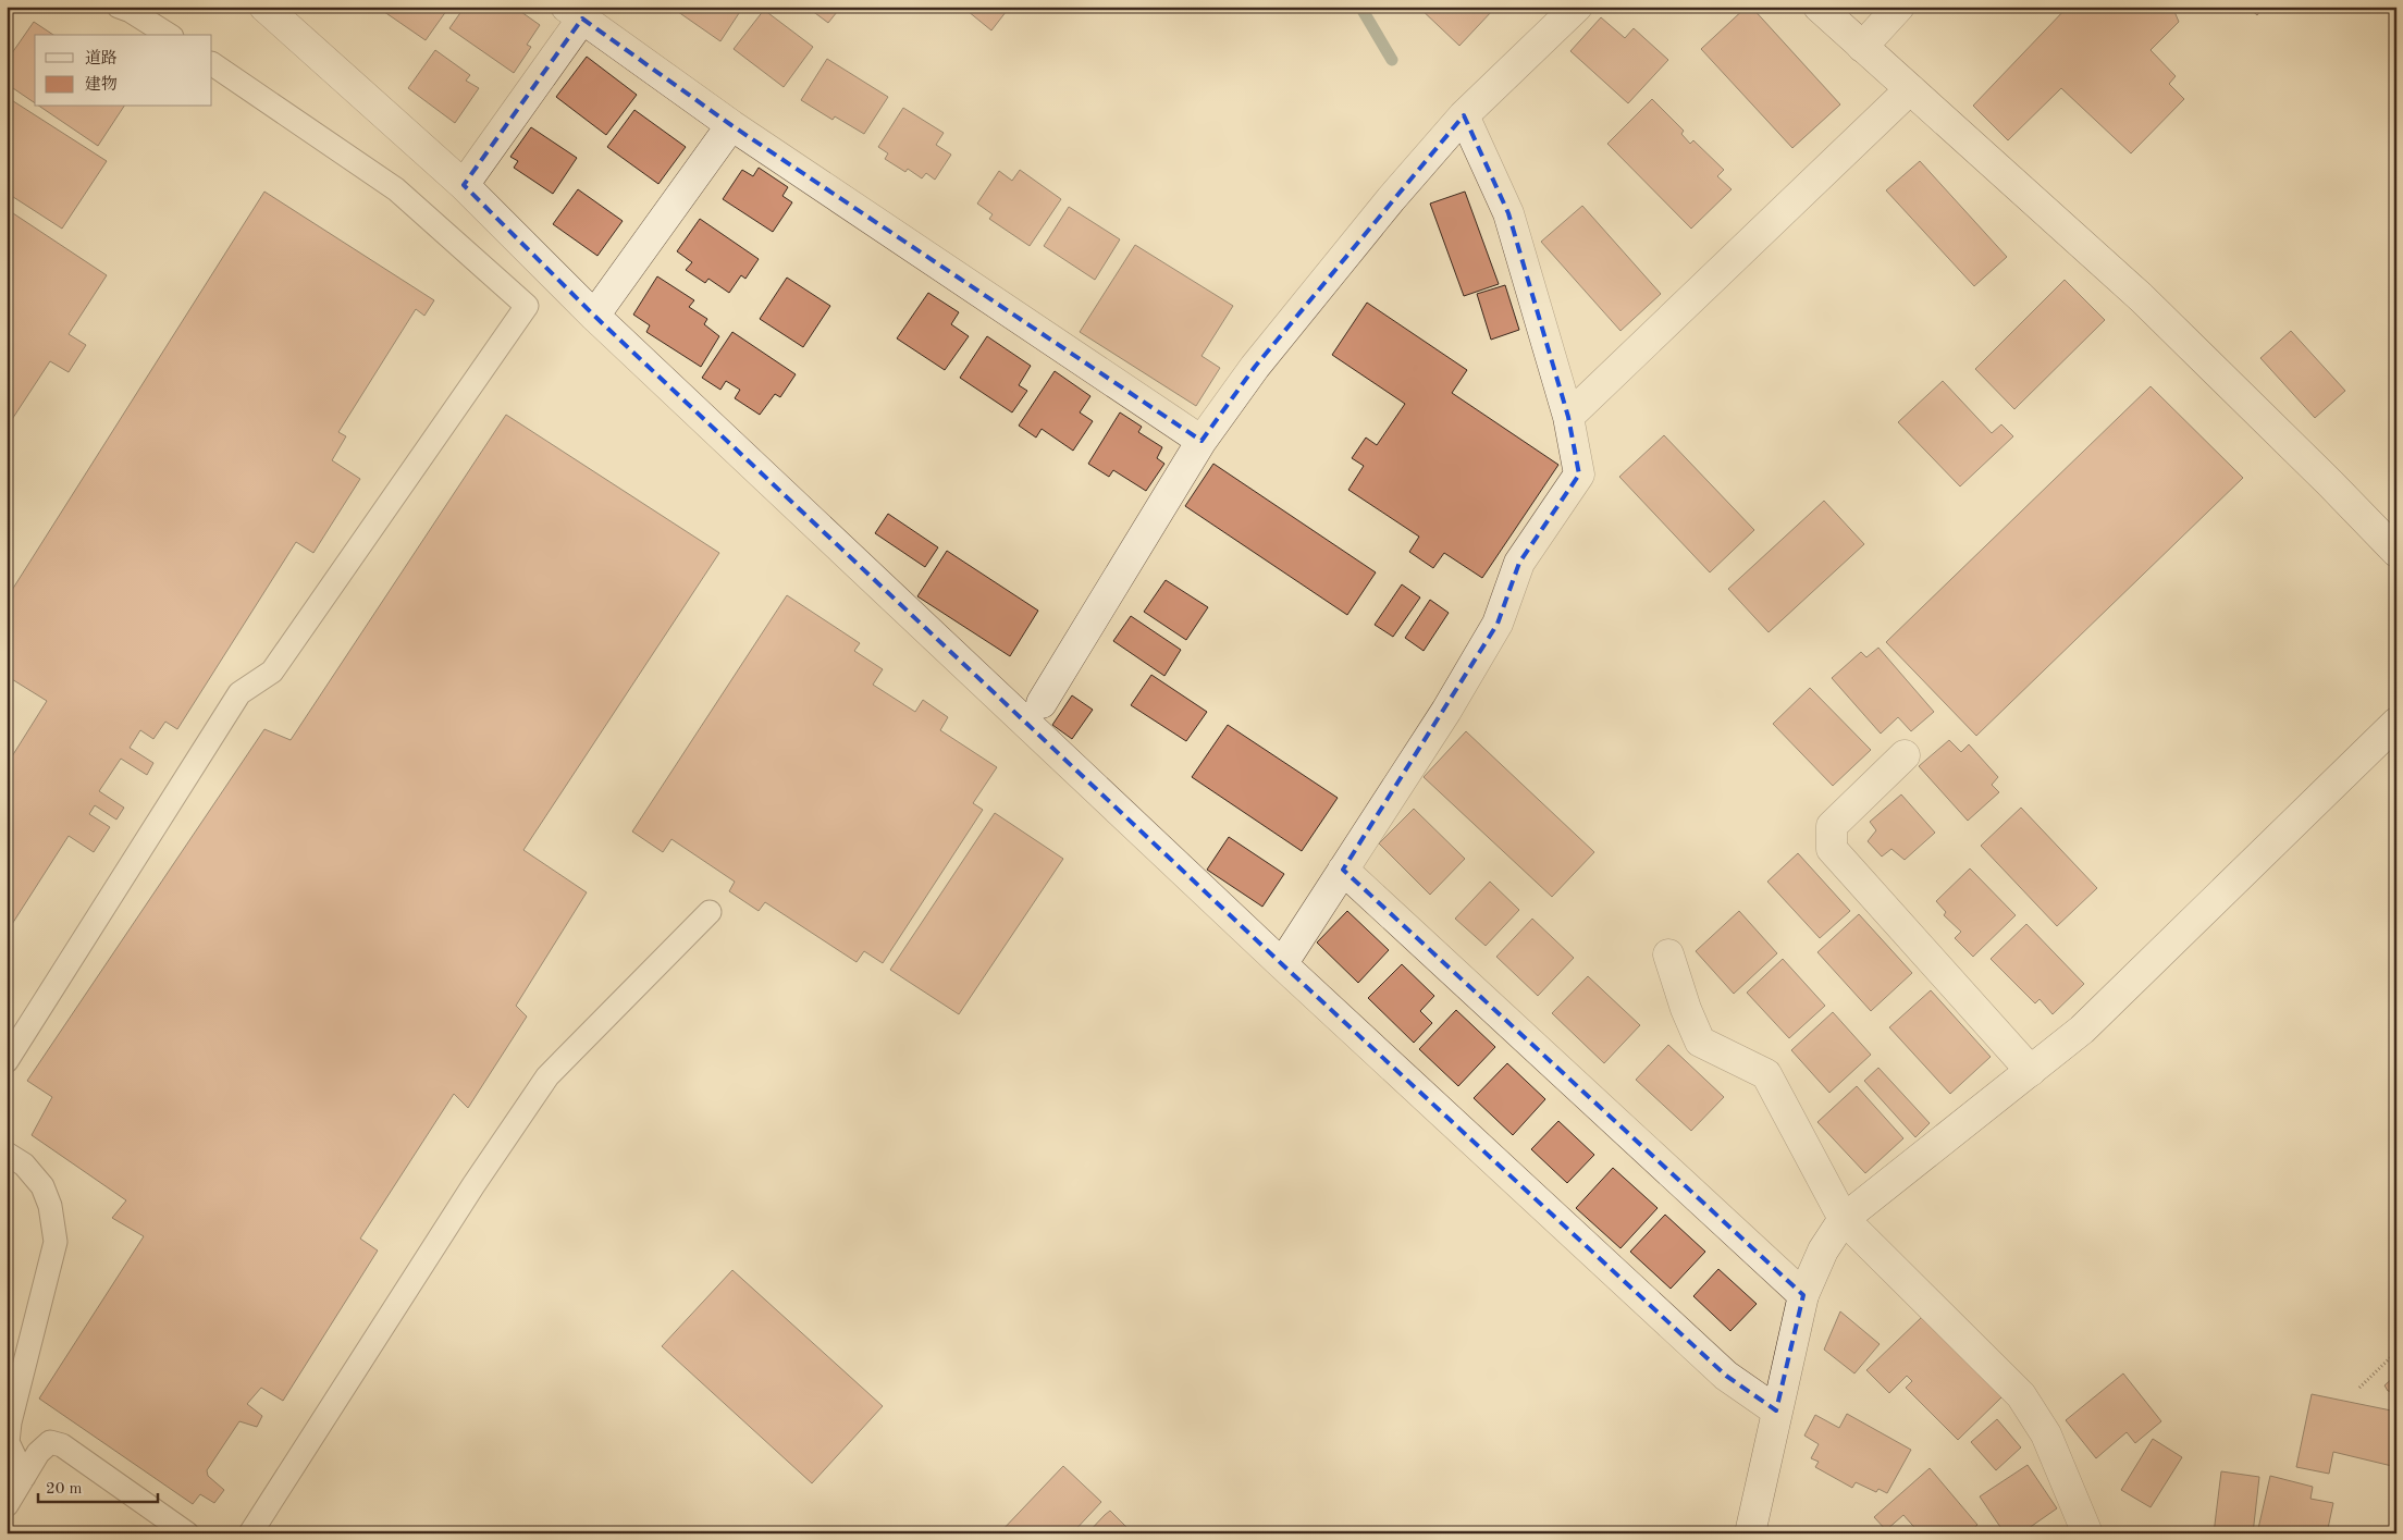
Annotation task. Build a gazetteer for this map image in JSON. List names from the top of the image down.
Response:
{
  "legend": ["道路", "建物"],
  "scale_bar": "20 m"
}
